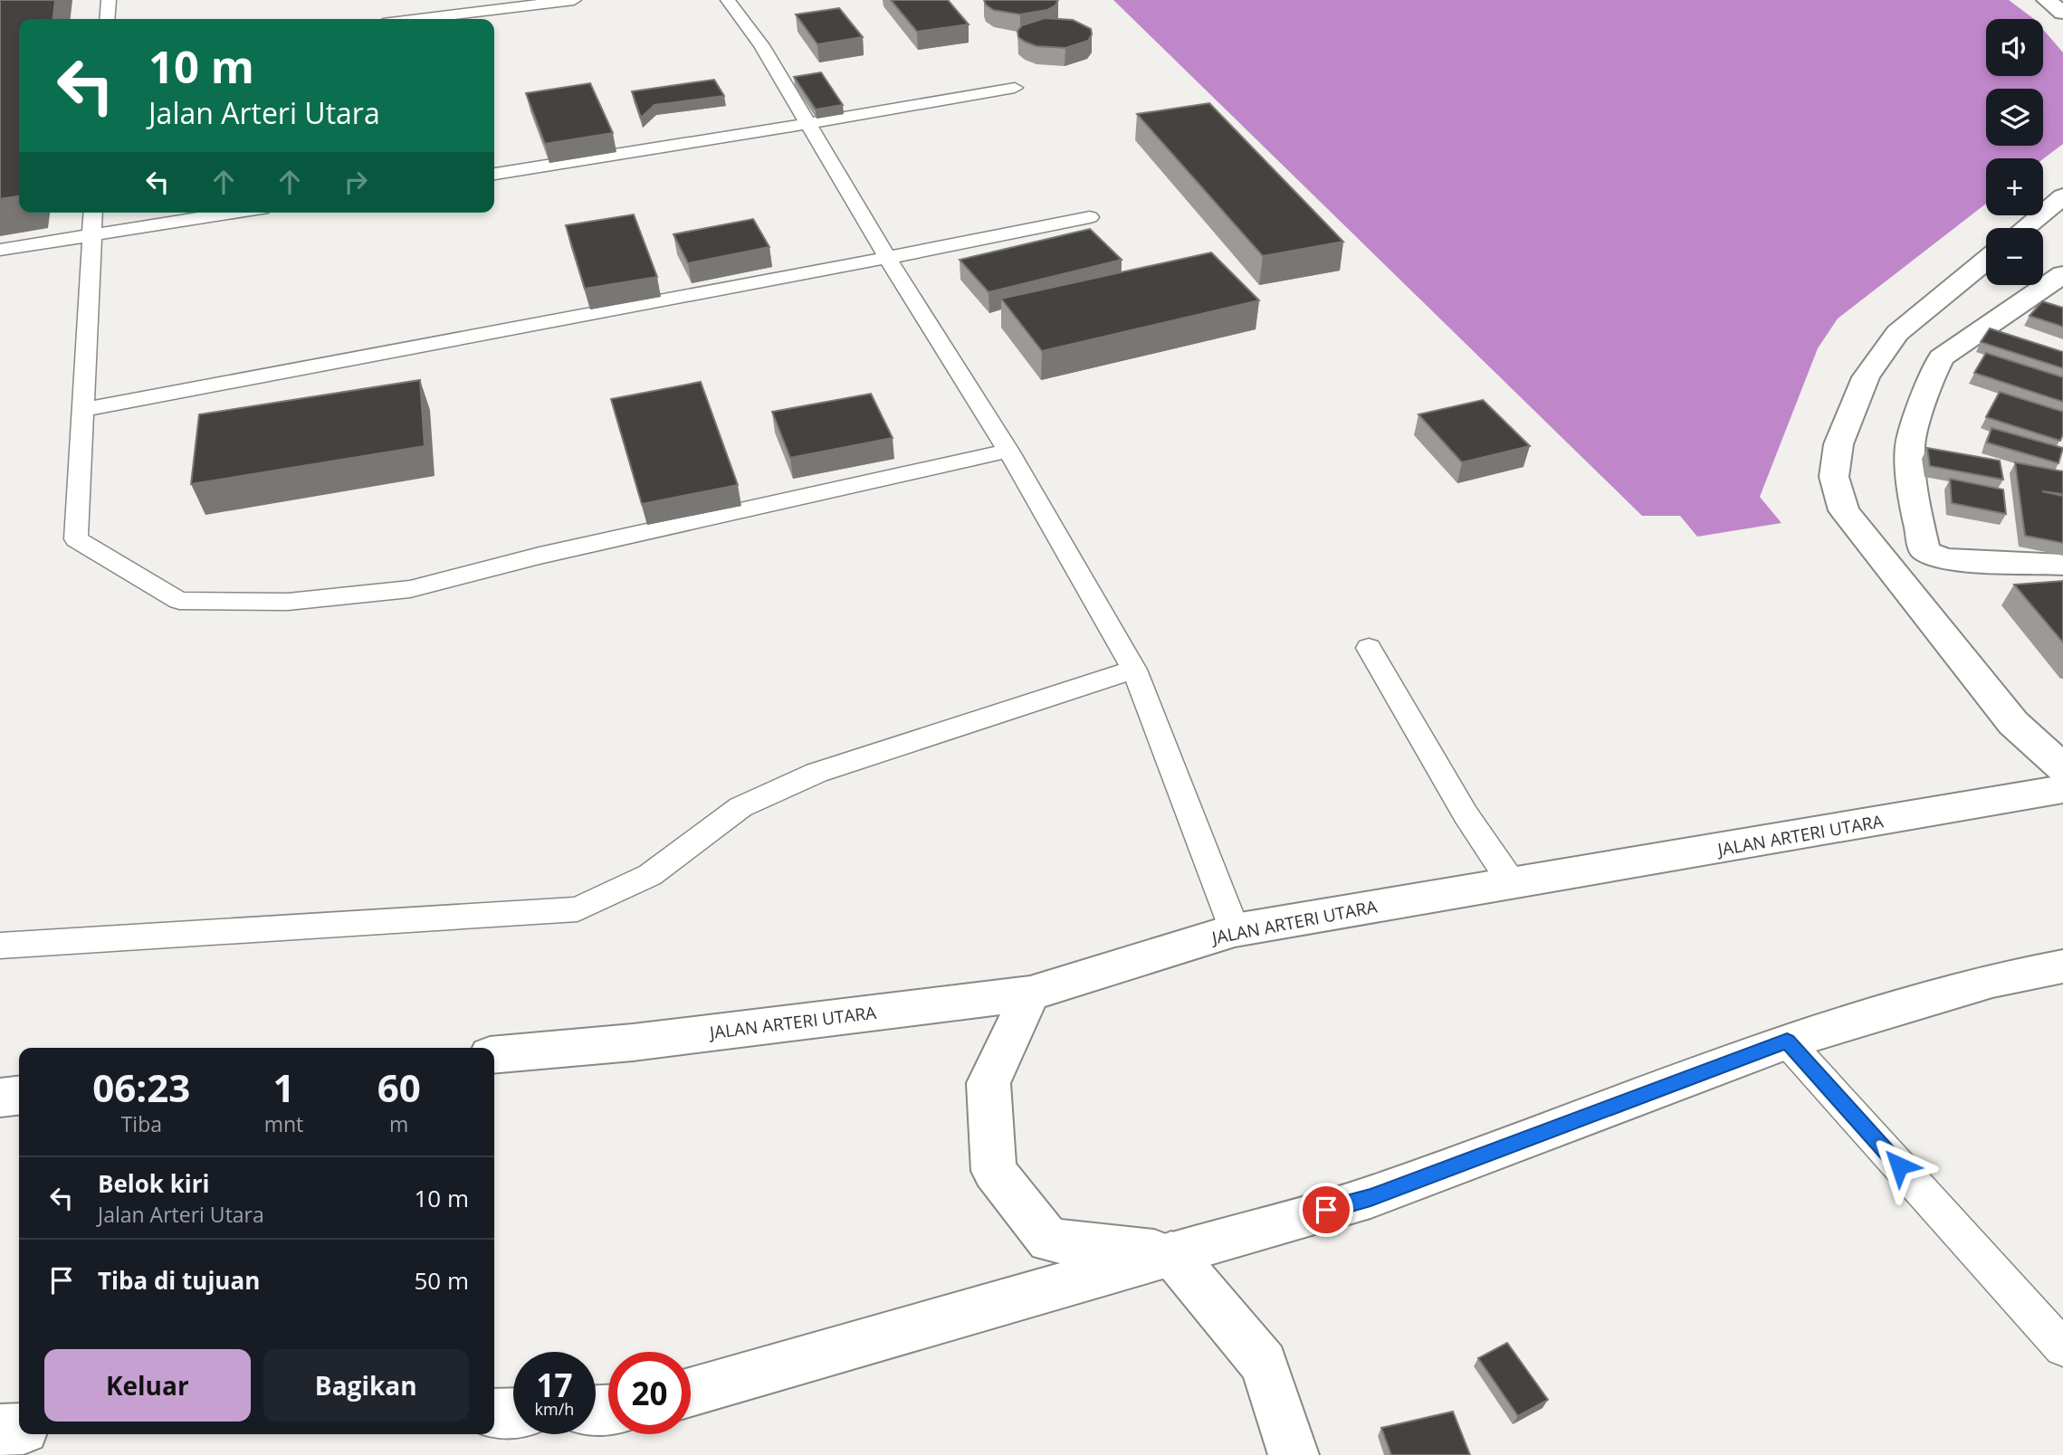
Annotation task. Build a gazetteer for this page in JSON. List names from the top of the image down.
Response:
{
  "streets": {
    "main road": ["JALAN ARTERI UTARA"]
  },
  "page": {
    "map_buttons": ["+", "−"],
    "turn": ["10 m", "Jalan Arteri Utara"],
    "eta": [
      "06:23",
      "Tiba",
      "1",
      "mnt",
      "60",
      "m"
    ],
    "list": [
      {
        "name": "Belok kiri",
        "note": "Jalan Arteri Utara",
        "value": "10 m"
      },
      {
        "name": "Tiba di tujuan",
        "value": "50 m"
      }
    ],
    "buttons": ["Keluar", "Bagikan"],
    "speed": "17 km/h",
    "limit": "20"
  }
}
